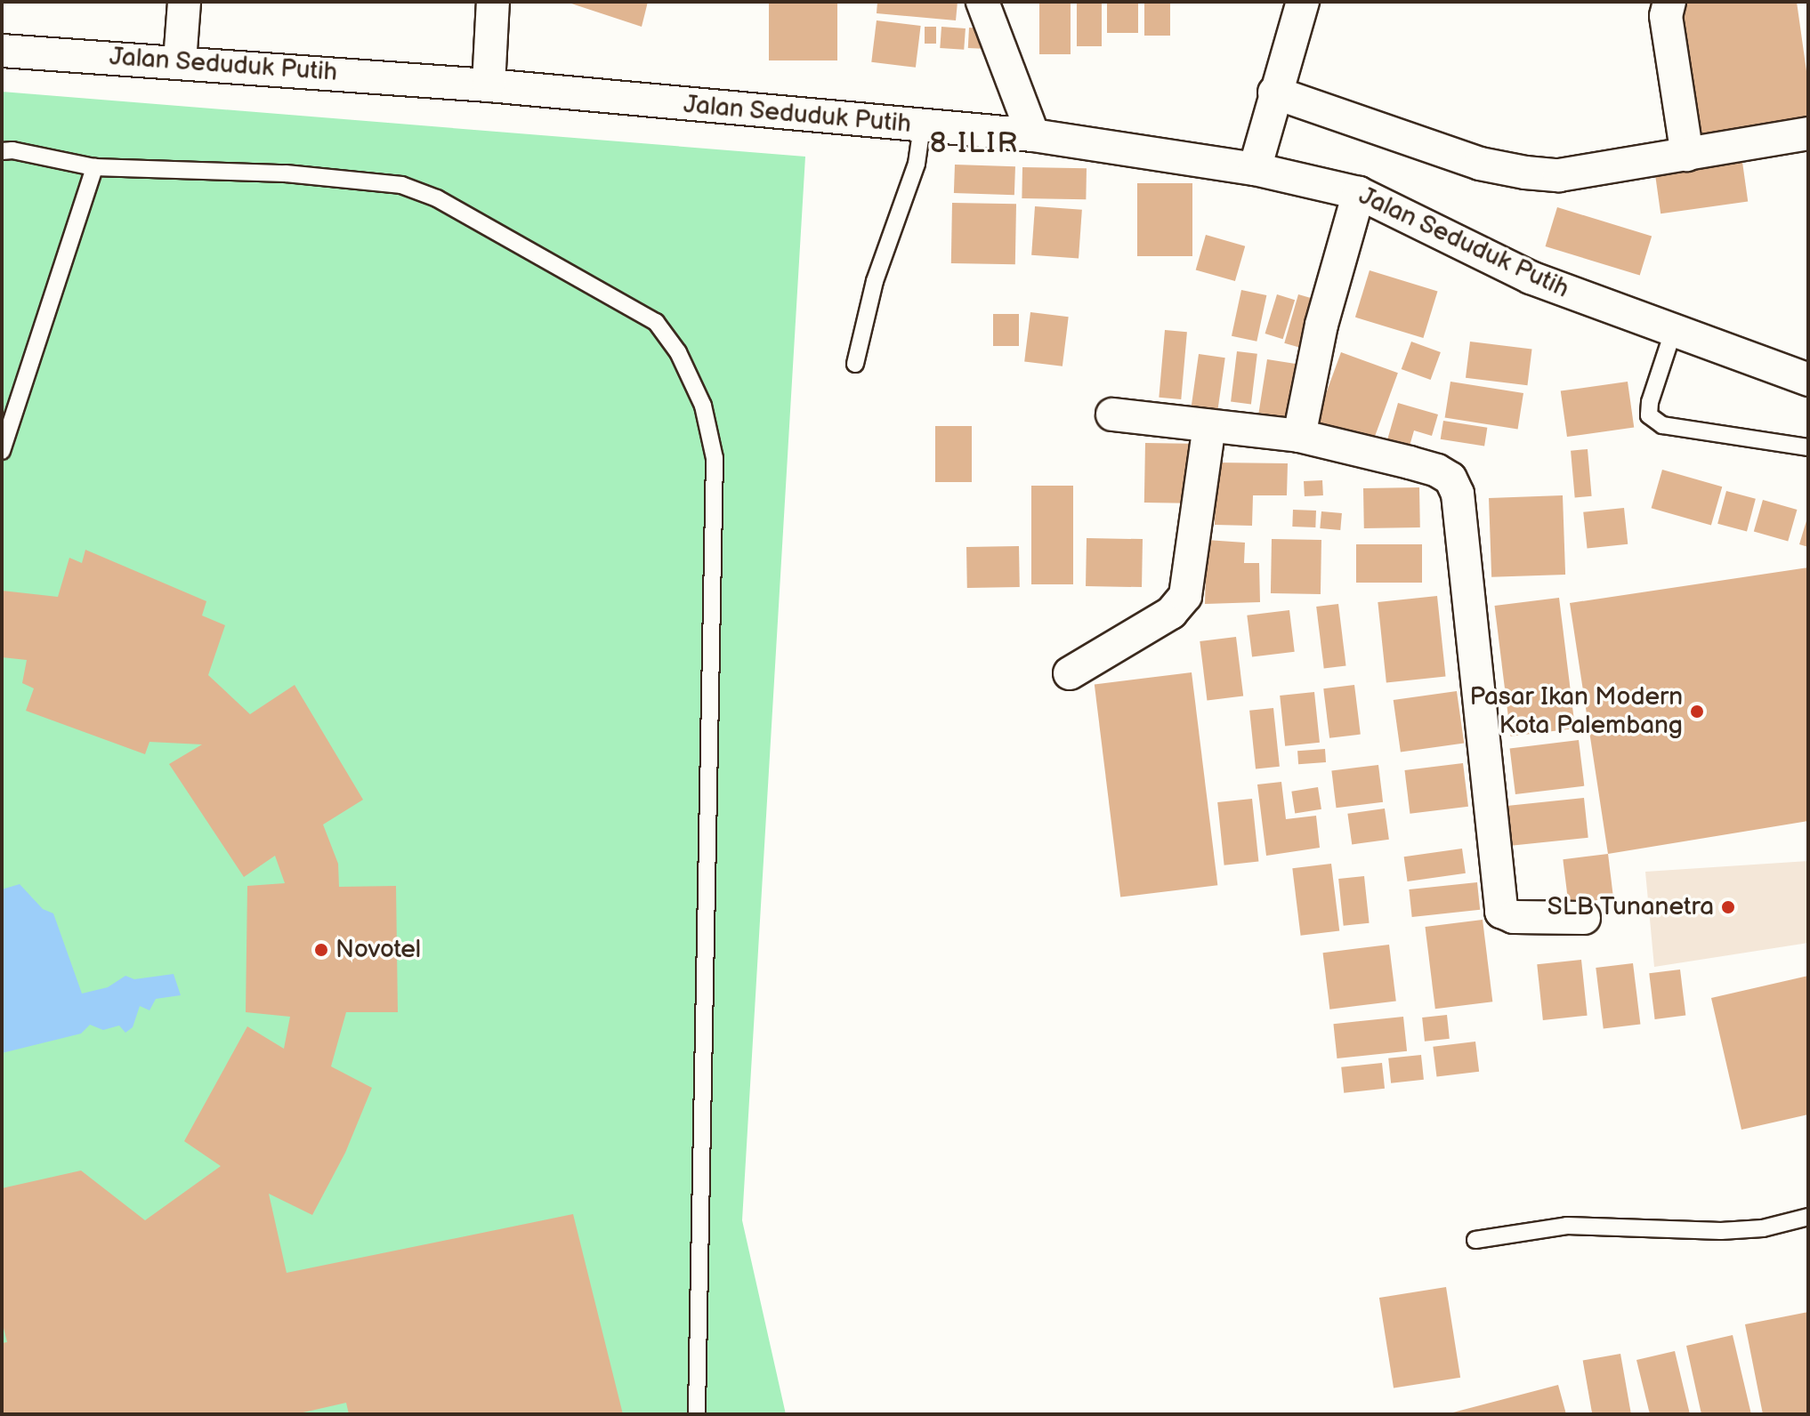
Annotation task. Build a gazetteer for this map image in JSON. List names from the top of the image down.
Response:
{
  "streets": {
    "street": ["Jalan Seduduk Putih"]
  },
  "districts": ["8 ILIR"],
  "places": ["Pasar Ikan Modern Kota Palembang", "SLB Tunanetra", "Novotel"]
}
